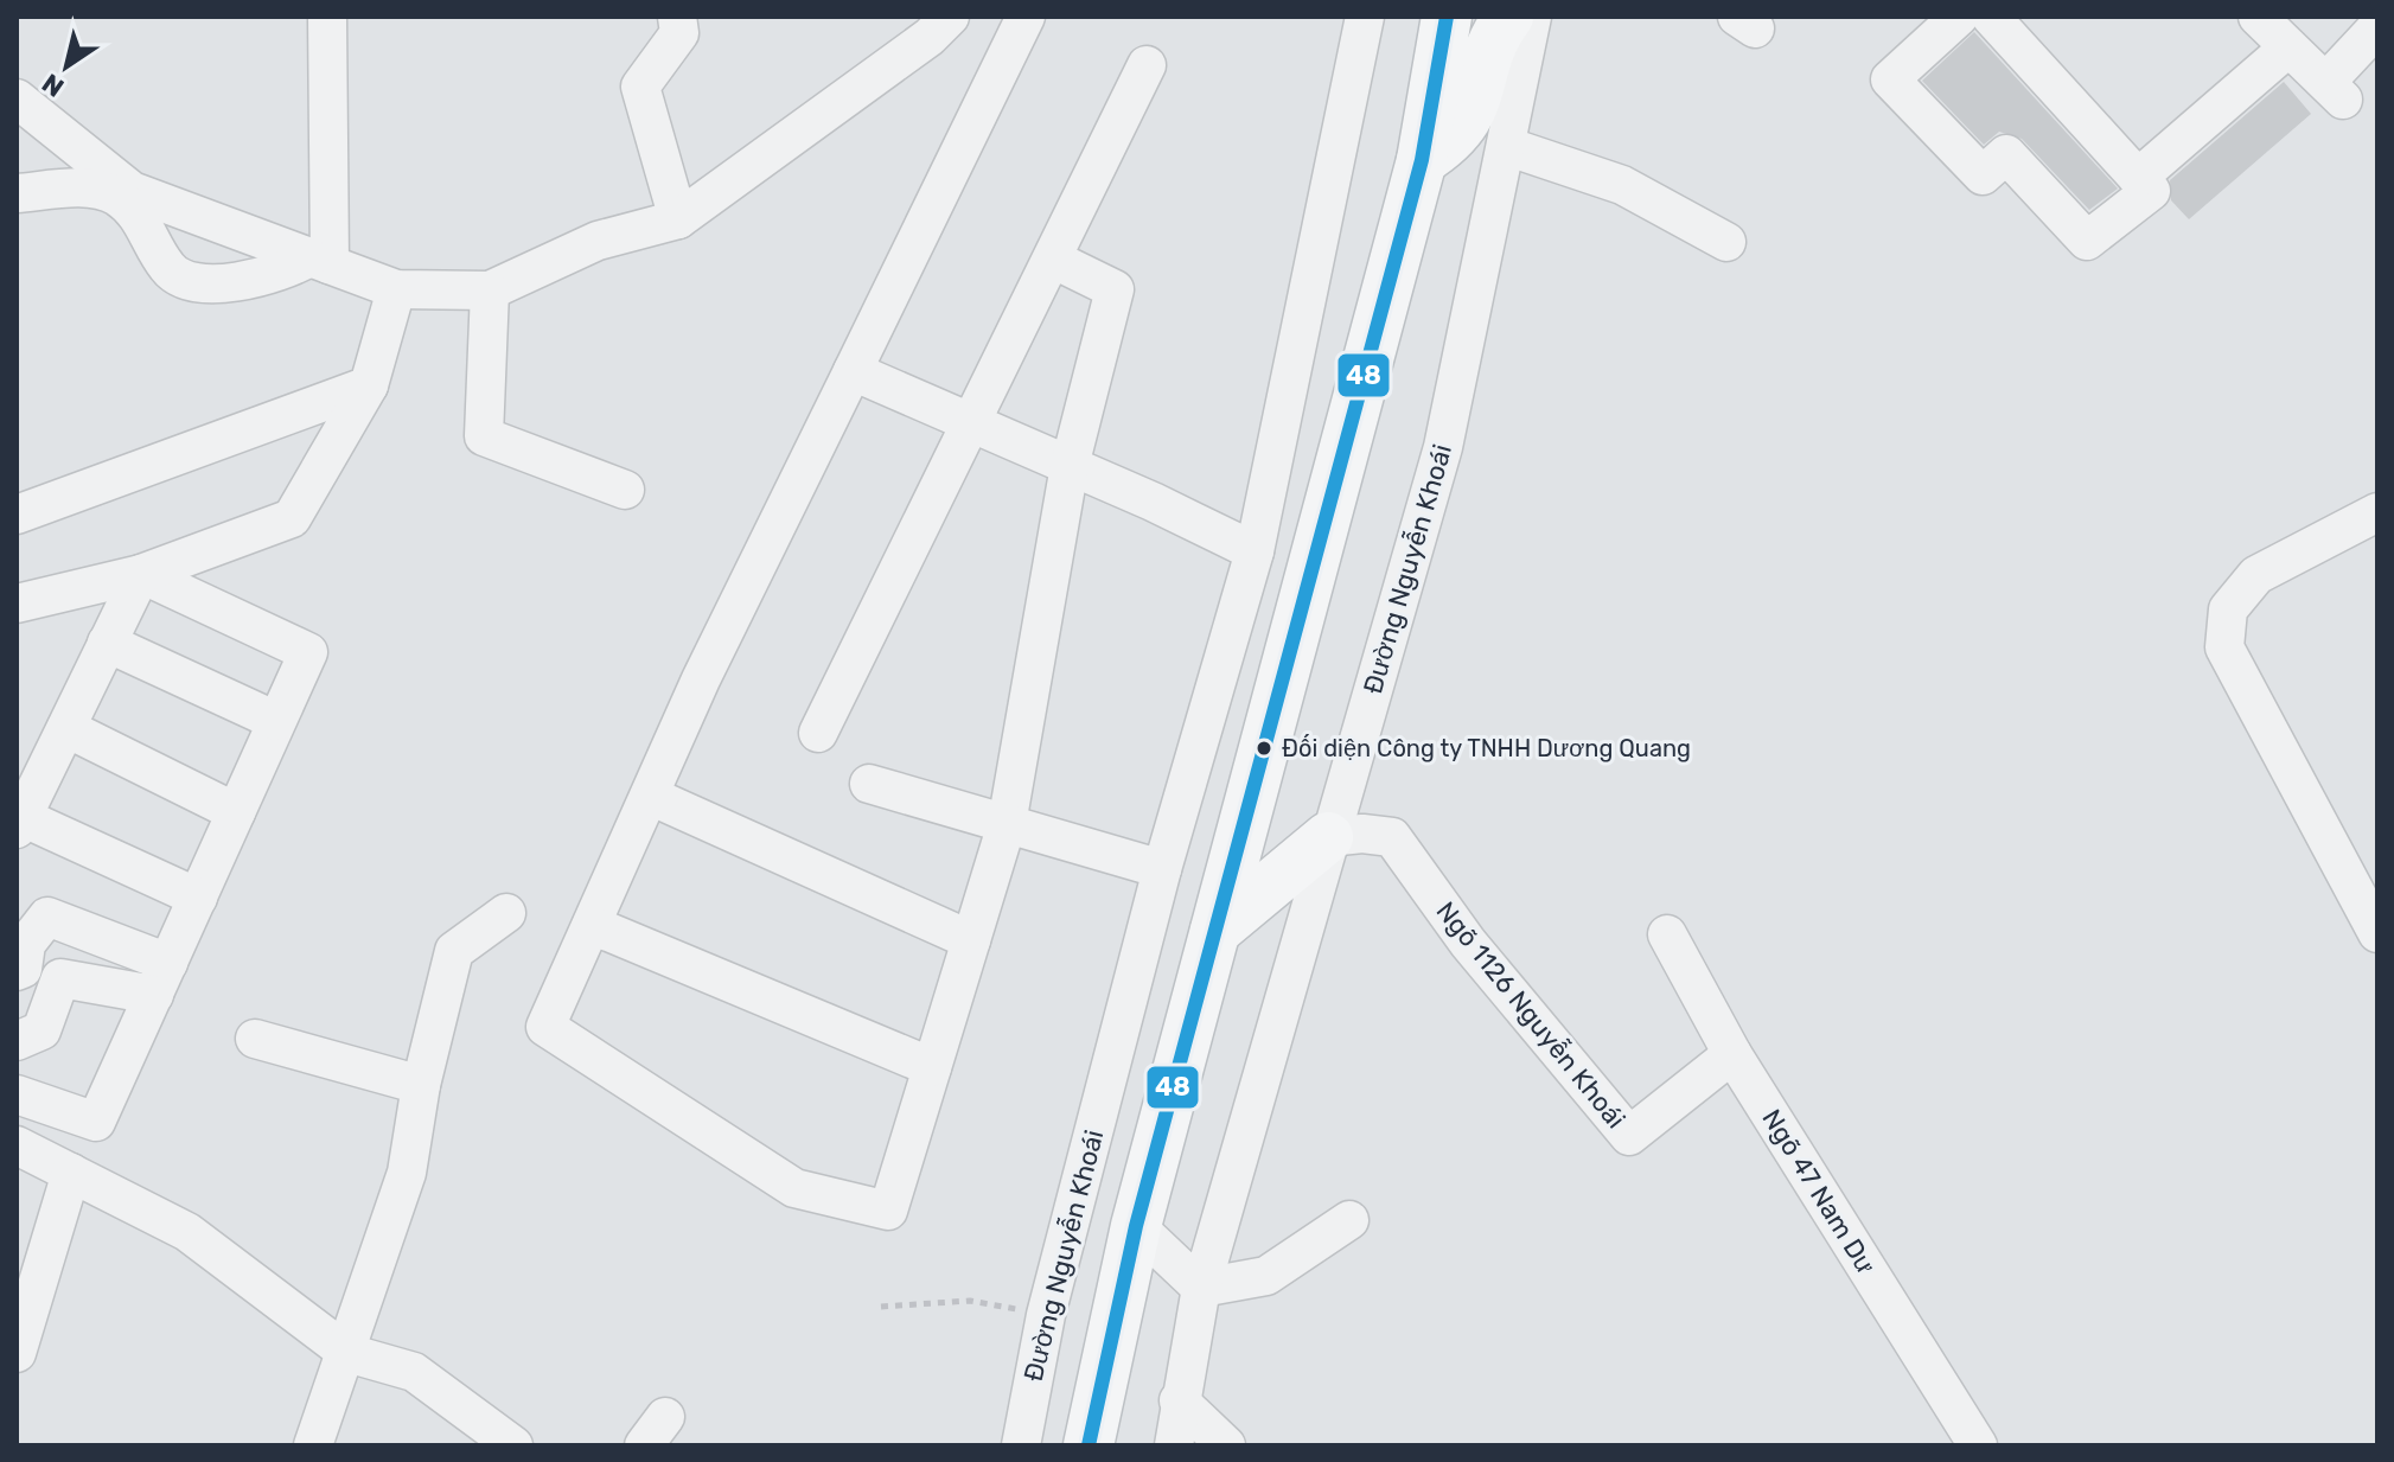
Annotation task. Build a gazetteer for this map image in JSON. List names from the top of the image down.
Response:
{
  "streets": {
    "street": ["Đường Nguyễn Khoái", "Ngõ 1126 Nguyễn Khoái", "Ngõ 47 Nam Dư"]
  },
  "crossings": [
    ["Đường Nguyễn Khoái", "Ngõ 1126 Nguyễn Khoái"],
    ["Ngõ 1126 Nguyễn Khoái", "Ngõ 47 Nam Dư"]
  ],
  "places": ["Đối diện Công ty TNHH Dương Quang"],
  "lines": ["transit line 48"],
  "north": "bottom left"
}
